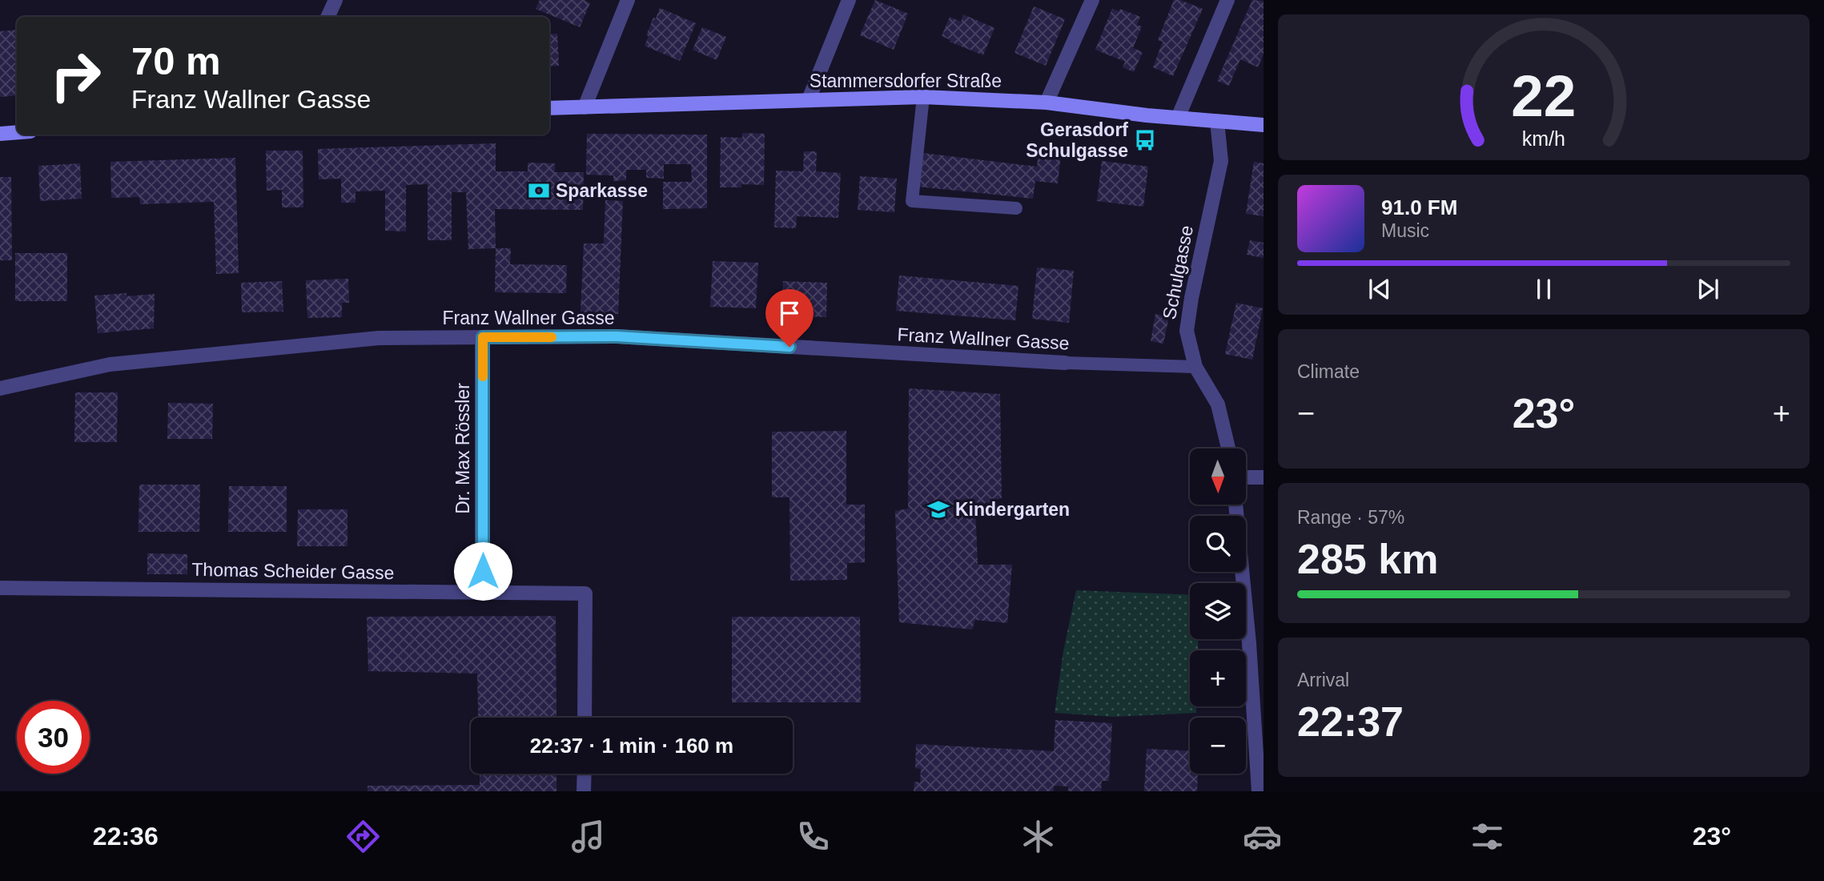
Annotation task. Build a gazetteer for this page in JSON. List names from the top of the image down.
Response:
{
  "streets": {
    "main road": ["Stammersdorfer Straße"],
    "street": [
      "Schulgasse",
      "Franz Wallner Gasse",
      "Dr. Max Rössler",
      "Thomas Scheider Gasse"
    ]
  },
  "crossings": [
    ["Stammersdorfer Straße", "Schulgasse"],
    ["Schulgasse", "Franz Wallner Gasse"],
    ["Franz Wallner Gasse", "Dr. Max Rössler"],
    ["Dr. Max Rössler", "Thomas Scheider Gasse"]
  ],
  "places": {
    "bus stop": ["Gerasdorf Schulgasse"],
    "bank": ["Sparkasse"],
    "school or university": ["Kindergarten"]
  },
  "north": "bottom",
  "page": {
    "turn": ["70 m", "Franz Wallner Gasse"],
    "song": ["91.0 FM", "Music"],
    "tile": [
      "Climate",
      ["Range · 57%", "285 km"],
      ["Arrival", "22:37"]
    ],
    "heat": ["−", "23°", "+"],
    "map_buttons": ["+", "−"],
    "limit": "30",
    "trip": "22:37 · 1 min · 160 m",
    "tabs": ["22:36", "23°"],
    "gauge": ["22", "km/h"]
  }
}
